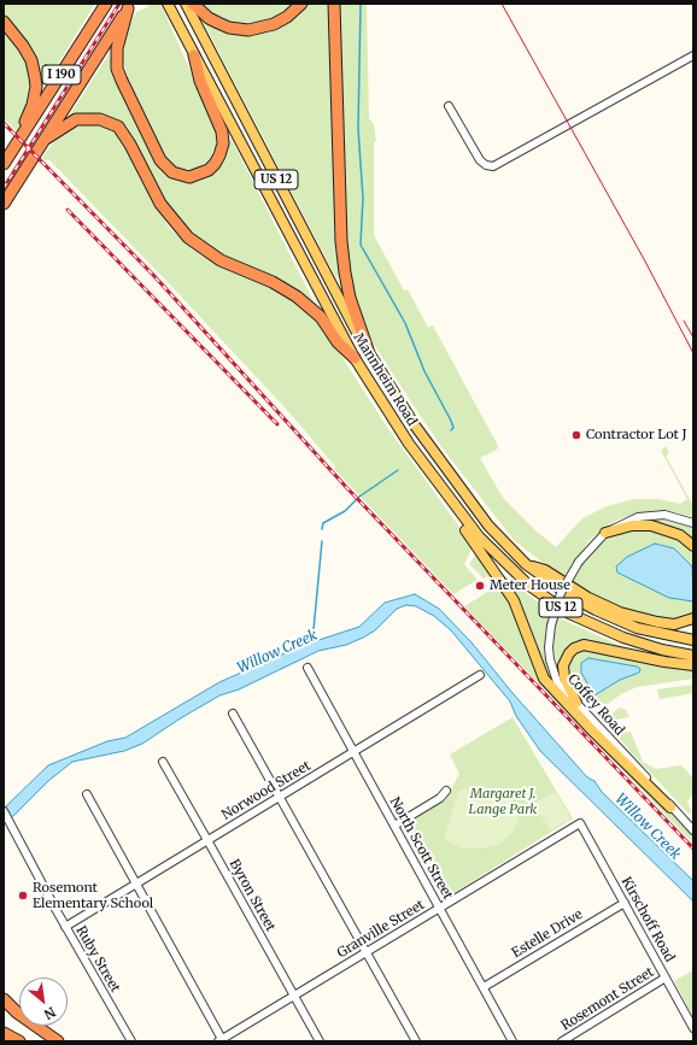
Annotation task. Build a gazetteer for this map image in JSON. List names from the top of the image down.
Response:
{
  "streets": {
    "highway": ["I 190"],
    "main road": ["US 12", "Mannheim Road"],
    "street": [
      "Coffey Road",
      "Norwood Street",
      "North Scott Street",
      "Byron Street",
      "Kirschoff Road",
      "Granville Street",
      "Estelle Drive",
      "Ruby Street",
      "Rosemont Street"
    ]
  },
  "crossings": [
    ["Norwood Street", "North Scott Street"],
    ["Norwood Street", "Byron Street"],
    ["Norwood Street", "Ruby Street"],
    ["North Scott Street", "Granville Street"],
    ["North Scott Street", "Estelle Drive"],
    ["Byron Street", "Granville Street"],
    ["Kirschoff Road", "Granville Street"],
    ["Kirschoff Road", "Estelle Drive"],
    ["Kirschoff Road", "Rosemont Street"]
  ],
  "water": ["Willow Creek"],
  "parks": ["Margaret J. Lange Park"],
  "places": ["Contractor Lot J", "Meter House", "Rosemont Elementary School"],
  "north": "bottom right"
}
